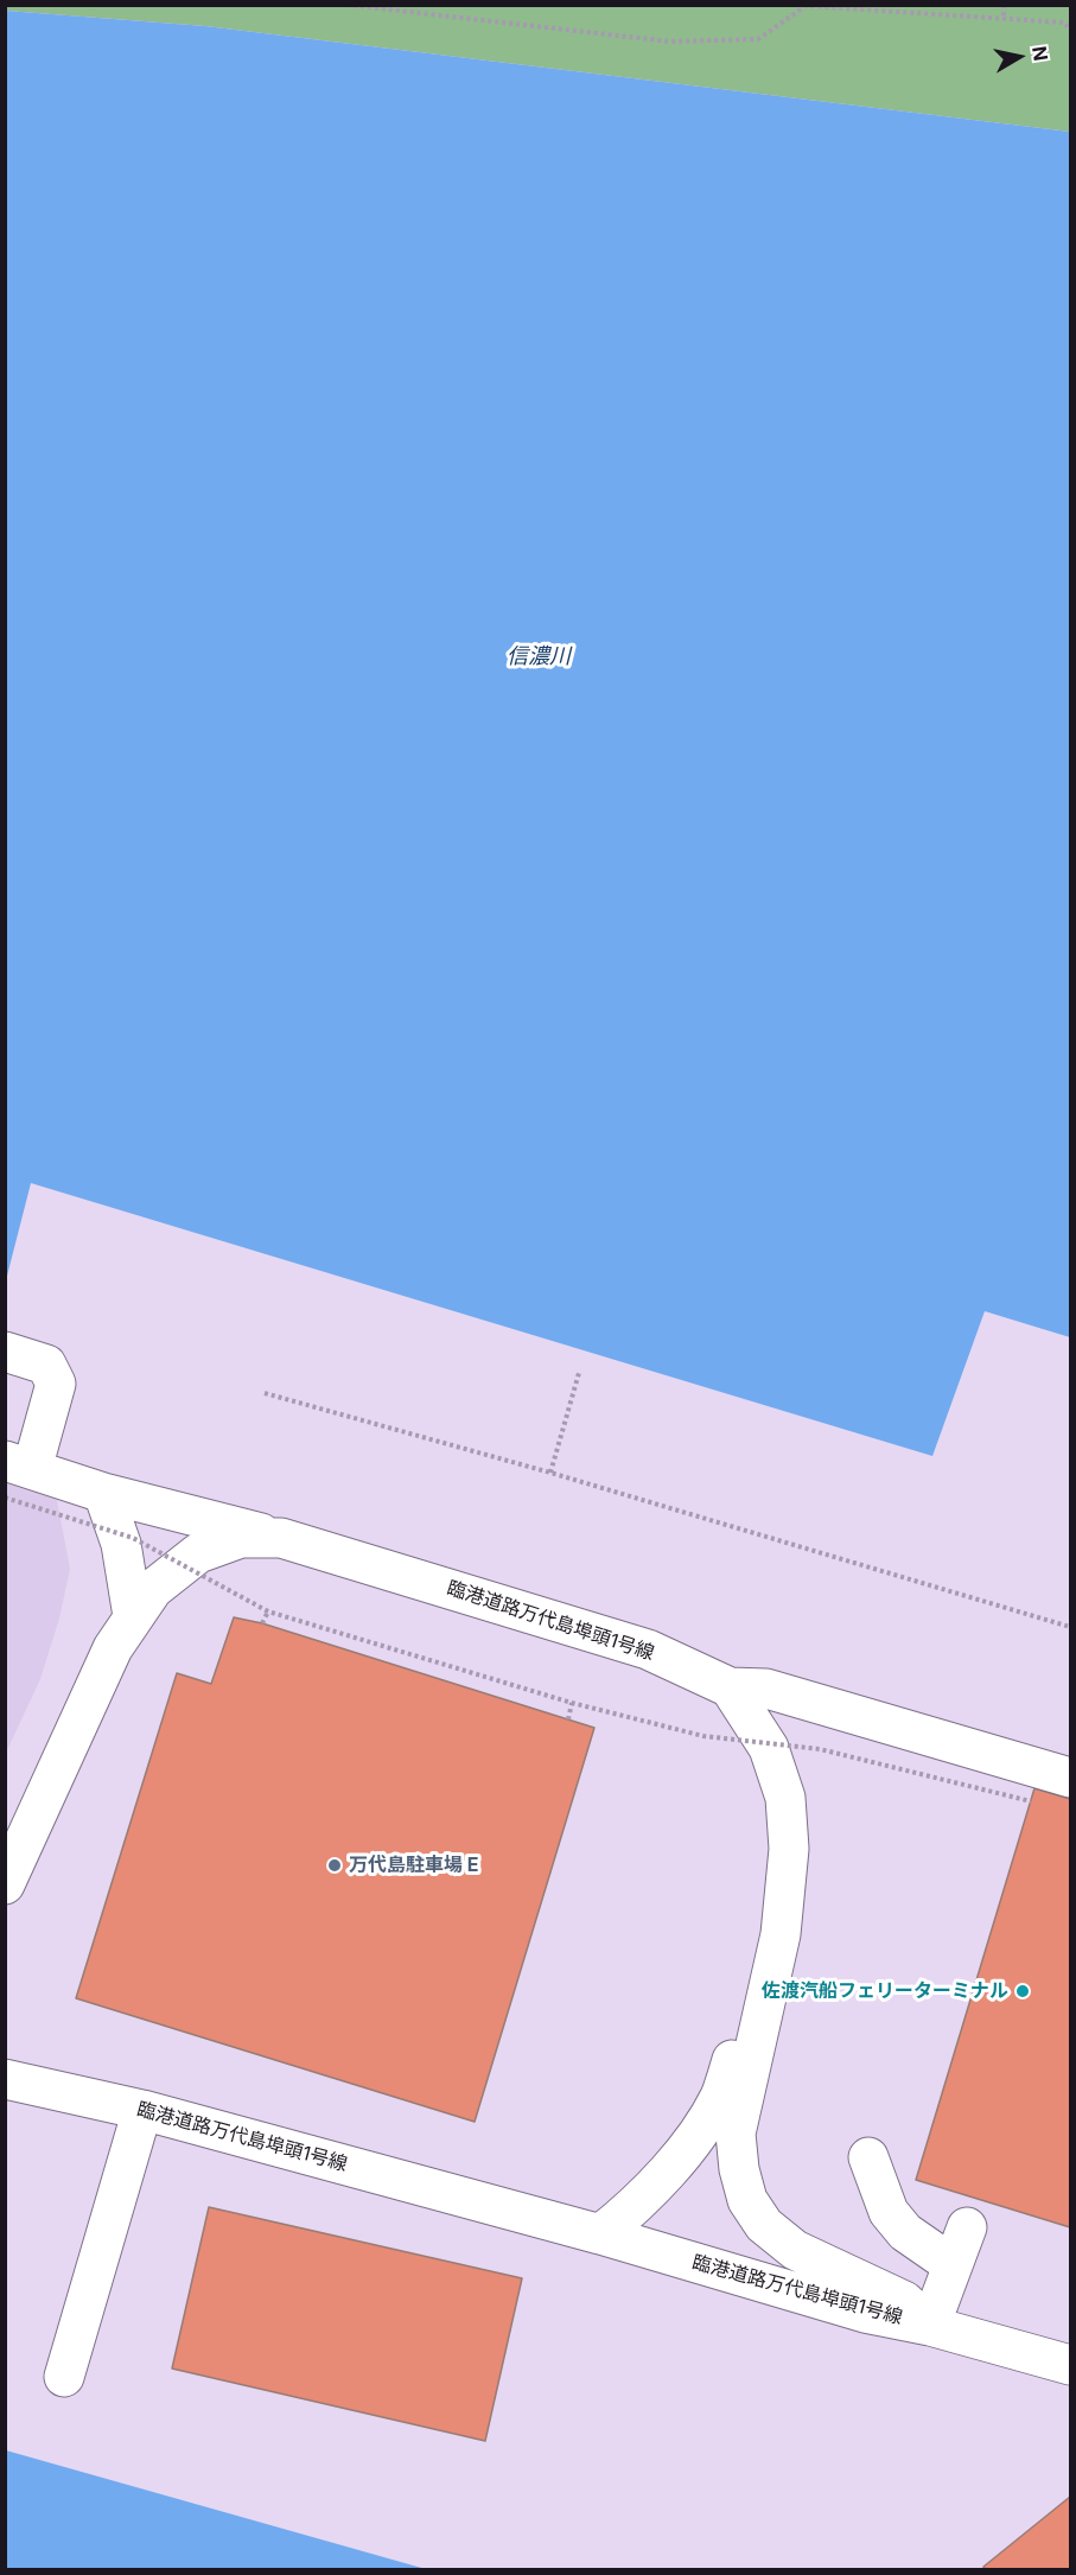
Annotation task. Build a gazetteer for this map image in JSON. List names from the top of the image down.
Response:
{
  "streets": {
    "street": ["臨港道路万代島埠頭1号線"]
  },
  "water": ["信濃川"],
  "places": ["万代島駐車場 E", "佐渡汽船フェリーターミナル"],
  "north": "right"
}
